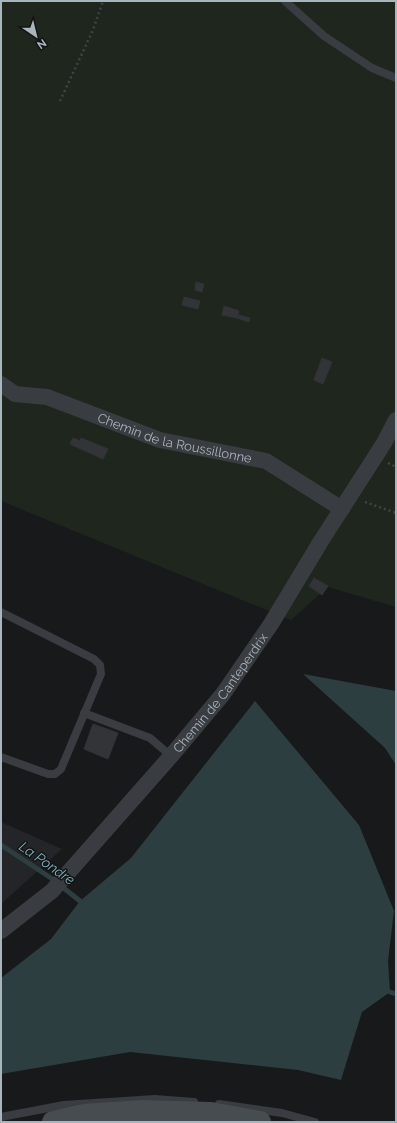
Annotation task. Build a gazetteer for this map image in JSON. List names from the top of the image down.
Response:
{
  "streets": {
    "street": ["Chemin de la Roussillonne", "Chemin de Canteperdrix"]
  },
  "crossings": [
    ["Chemin de la Roussillonne", "Chemin de Canteperdrix"]
  ],
  "water": ["La Pondre"],
  "north": "bottom right"
}
